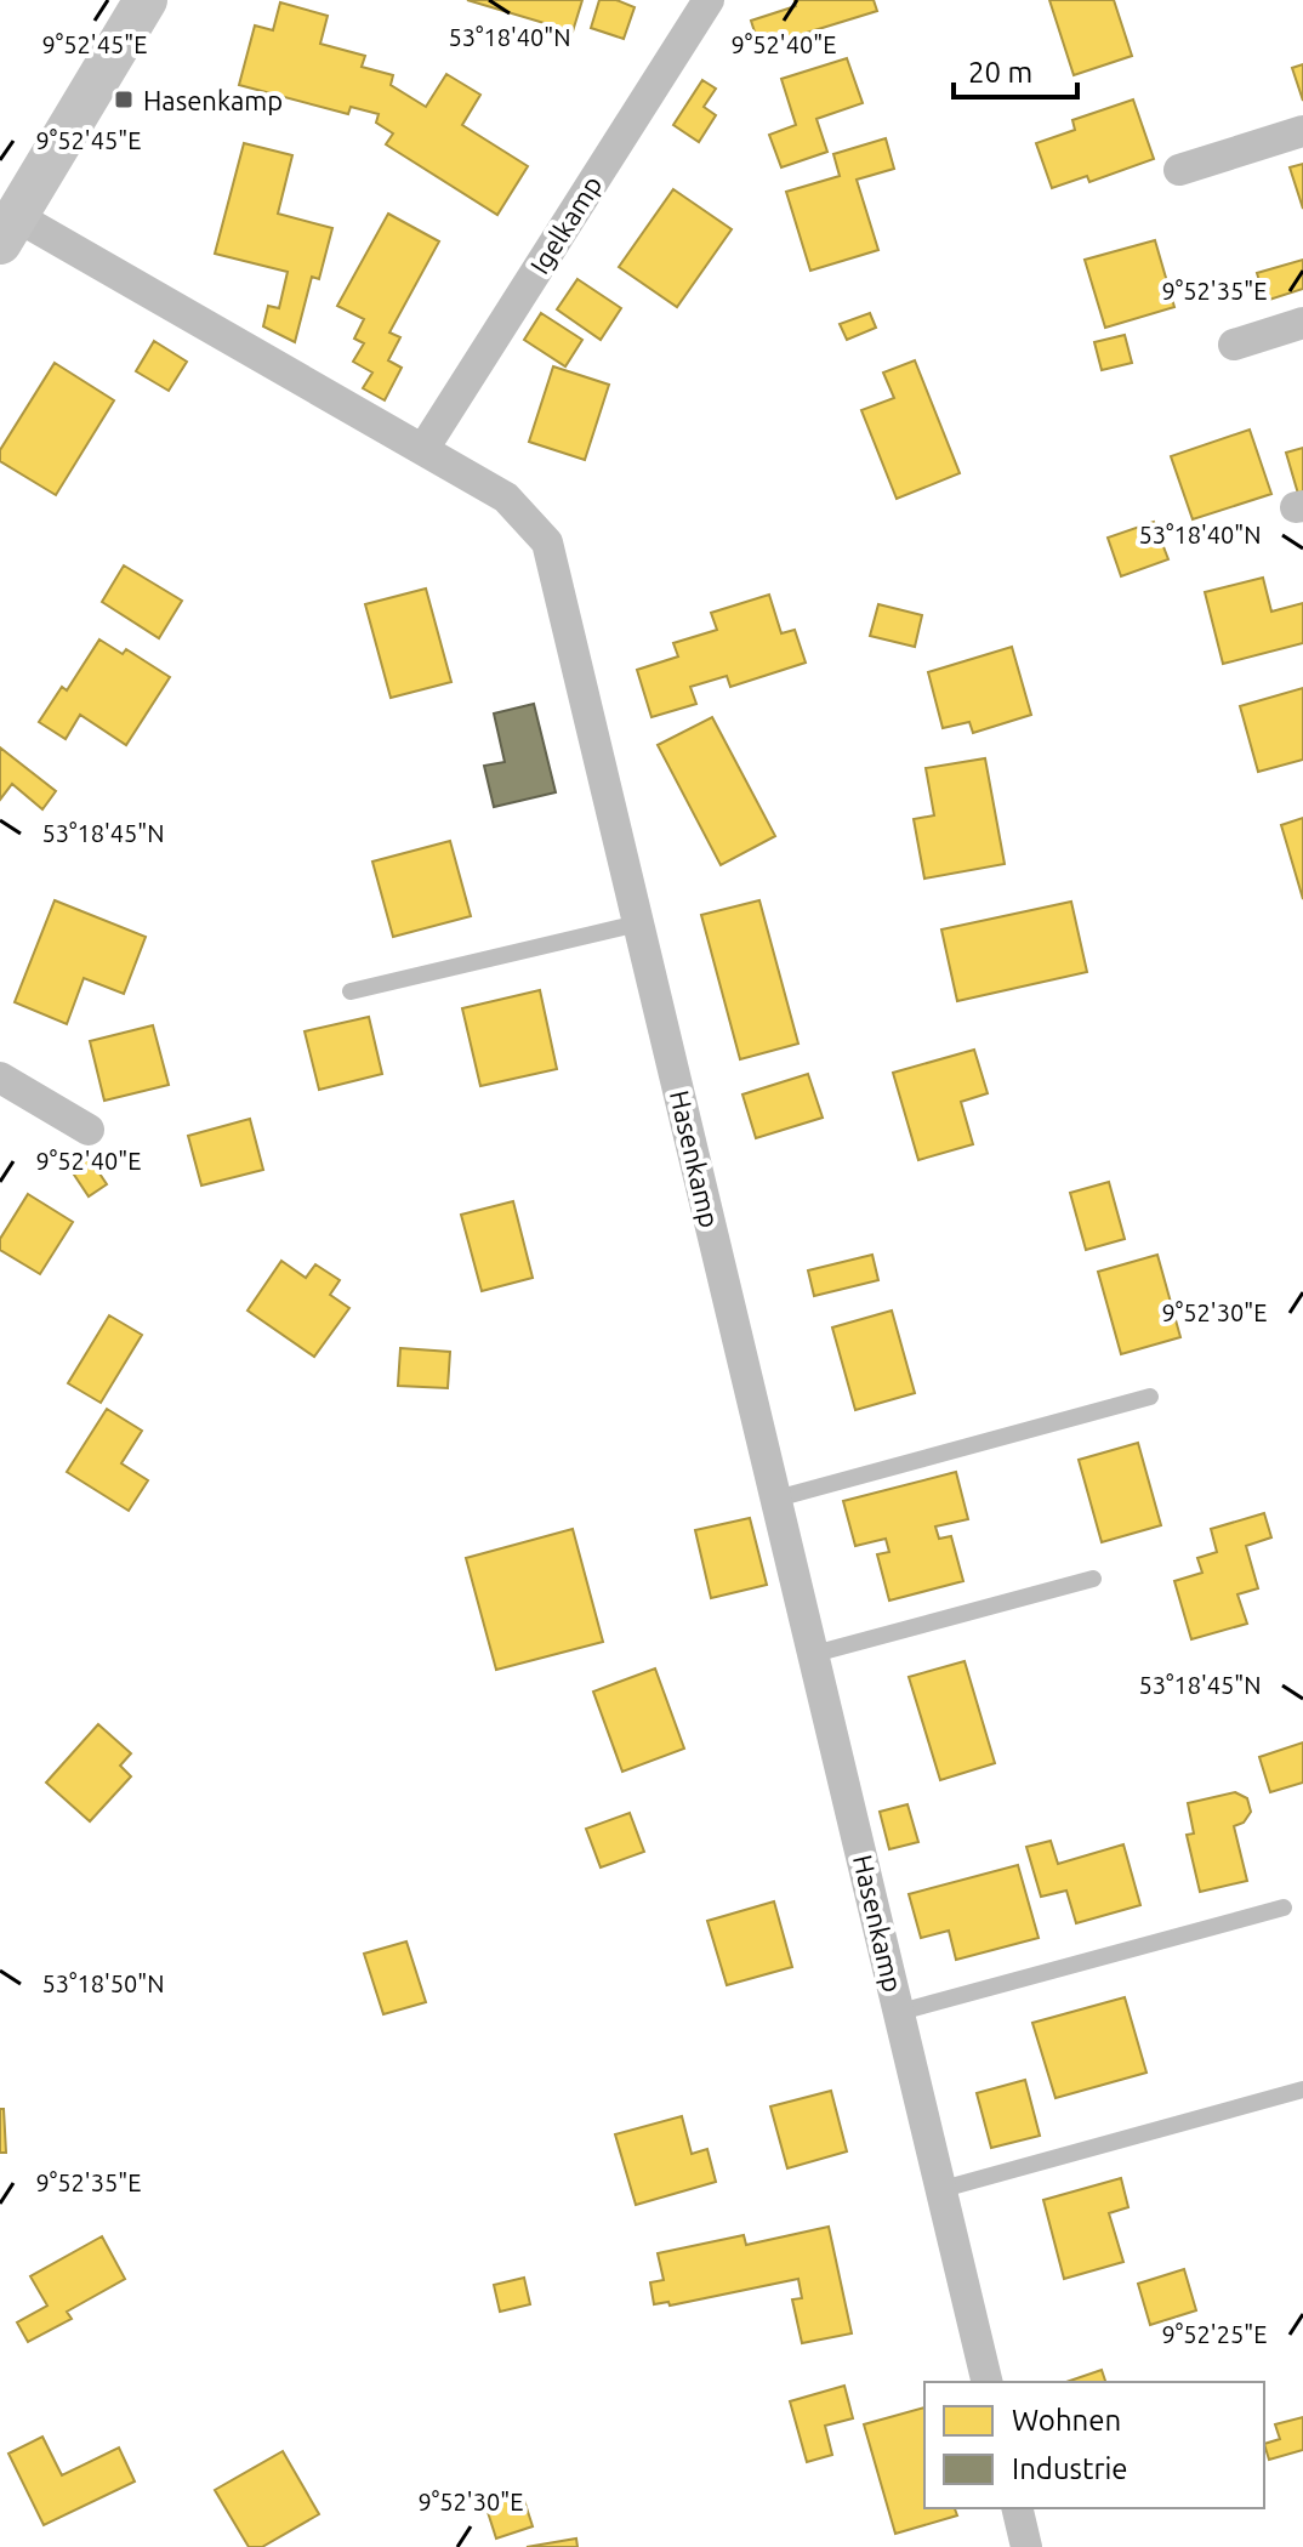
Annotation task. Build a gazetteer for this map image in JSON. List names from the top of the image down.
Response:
{
  "streets": {
    "street": ["Igelkamp", "Hasenkamp"]
  },
  "crossings": [
    ["Igelkamp", "Hasenkamp"]
  ],
  "places": {
    "transit": ["Hasenkamp"]
  },
  "legend": ["Wohnen", "Industrie"],
  "scale_bar": "20 m",
  "coordinates": [
    "53°18'40\"N",
    "9°52'45\"E",
    "9°52'40\"E",
    "9°52'35\"E",
    "53°18'45\"N",
    "9°52'30\"E",
    "53°18'50\"N",
    "9°52'25\"E"
  ]
}
